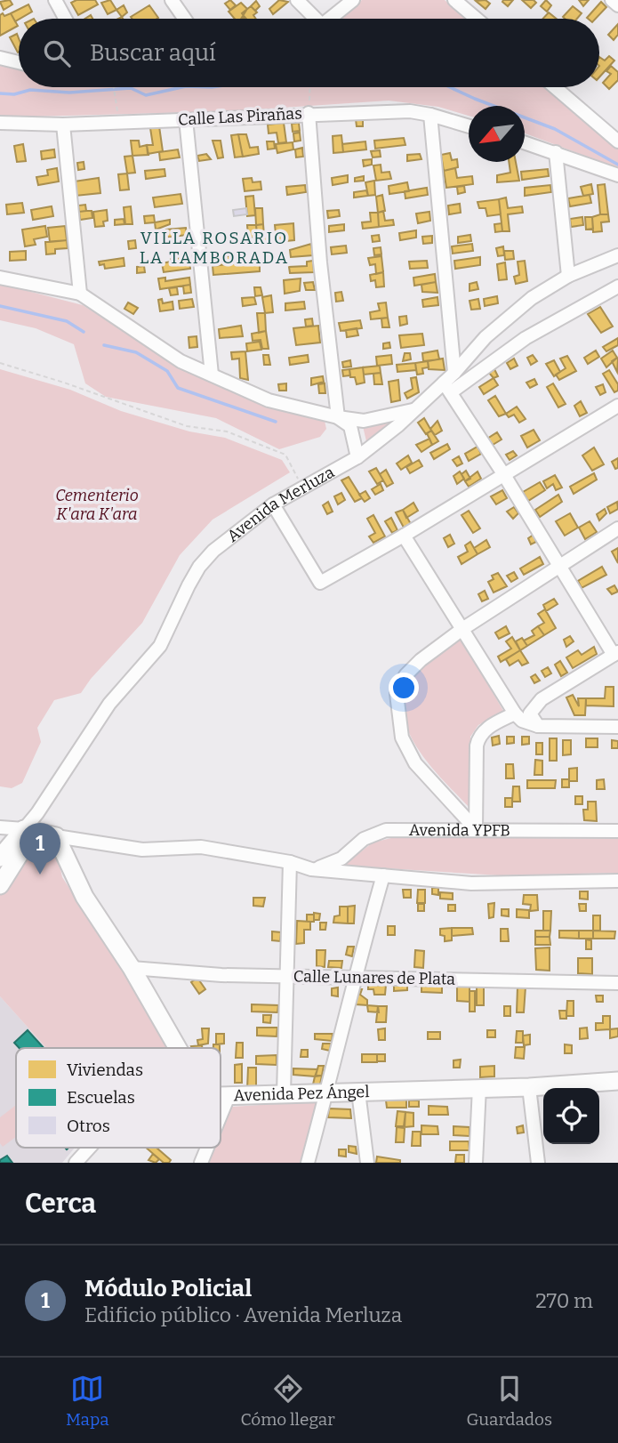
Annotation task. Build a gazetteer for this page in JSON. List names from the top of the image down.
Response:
{
  "streets": {
    "street": [
      "Calle Las Pirañas",
      "Avenida Merluza",
      "Avenida YPFB",
      "Calle Lunares de Plata",
      "Avenida Pez Ángel"
    ]
  },
  "crossings": [
    ["Calle Lunares de Plata", "Avenida Pez Ángel"]
  ],
  "districts": ["VILLA ROSARIO LA TAMBORADA"],
  "parks": ["Cementerio K'ara K'ara"],
  "legend": ["Viviendas", "Escuelas", "Otros"],
  "north": "bottom left",
  "page": {
    "search": "Buscar aquí",
    "pins": "1",
    "heading": "Cerca",
    "list": [
      {
        "mark": "1",
        "name": "Módulo Policial",
        "note": "Edificio público · Avenida Merluza",
        "value": "270 m"
      }
    ],
    "nav": ["Mapa", "Cómo llegar", "Guardados"]
  }
}
